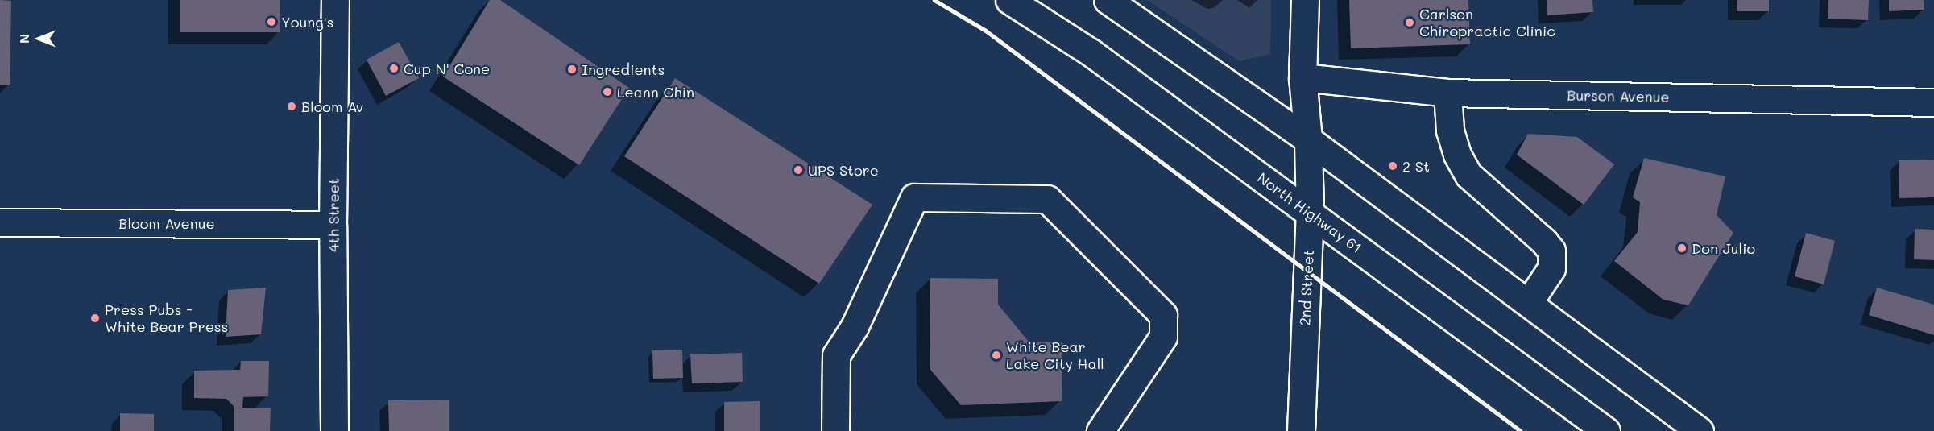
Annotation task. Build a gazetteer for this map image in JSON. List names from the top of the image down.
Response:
{
  "streets": {
    "street": [
      "Burson Avenue",
      "North Highway 61",
      "4th Street",
      "Bloom Avenue",
      "2nd Street"
    ]
  },
  "crossings": [
    ["Burson Avenue", "2nd Street"],
    ["North Highway 61", "2nd Street"],
    ["4th Street", "Bloom Avenue"]
  ],
  "places": [
    "Young's",
    "Carlson Chiropractic Clinic",
    "Cup N' Cone",
    "Ingredients",
    "Leann Chin",
    "Bloom Av",
    "2 St",
    "UPS Store",
    "Don Julio",
    "Press Pubs - White Bear Press",
    "White Bear Lake City Hall"
  ],
  "north": "left"
}
